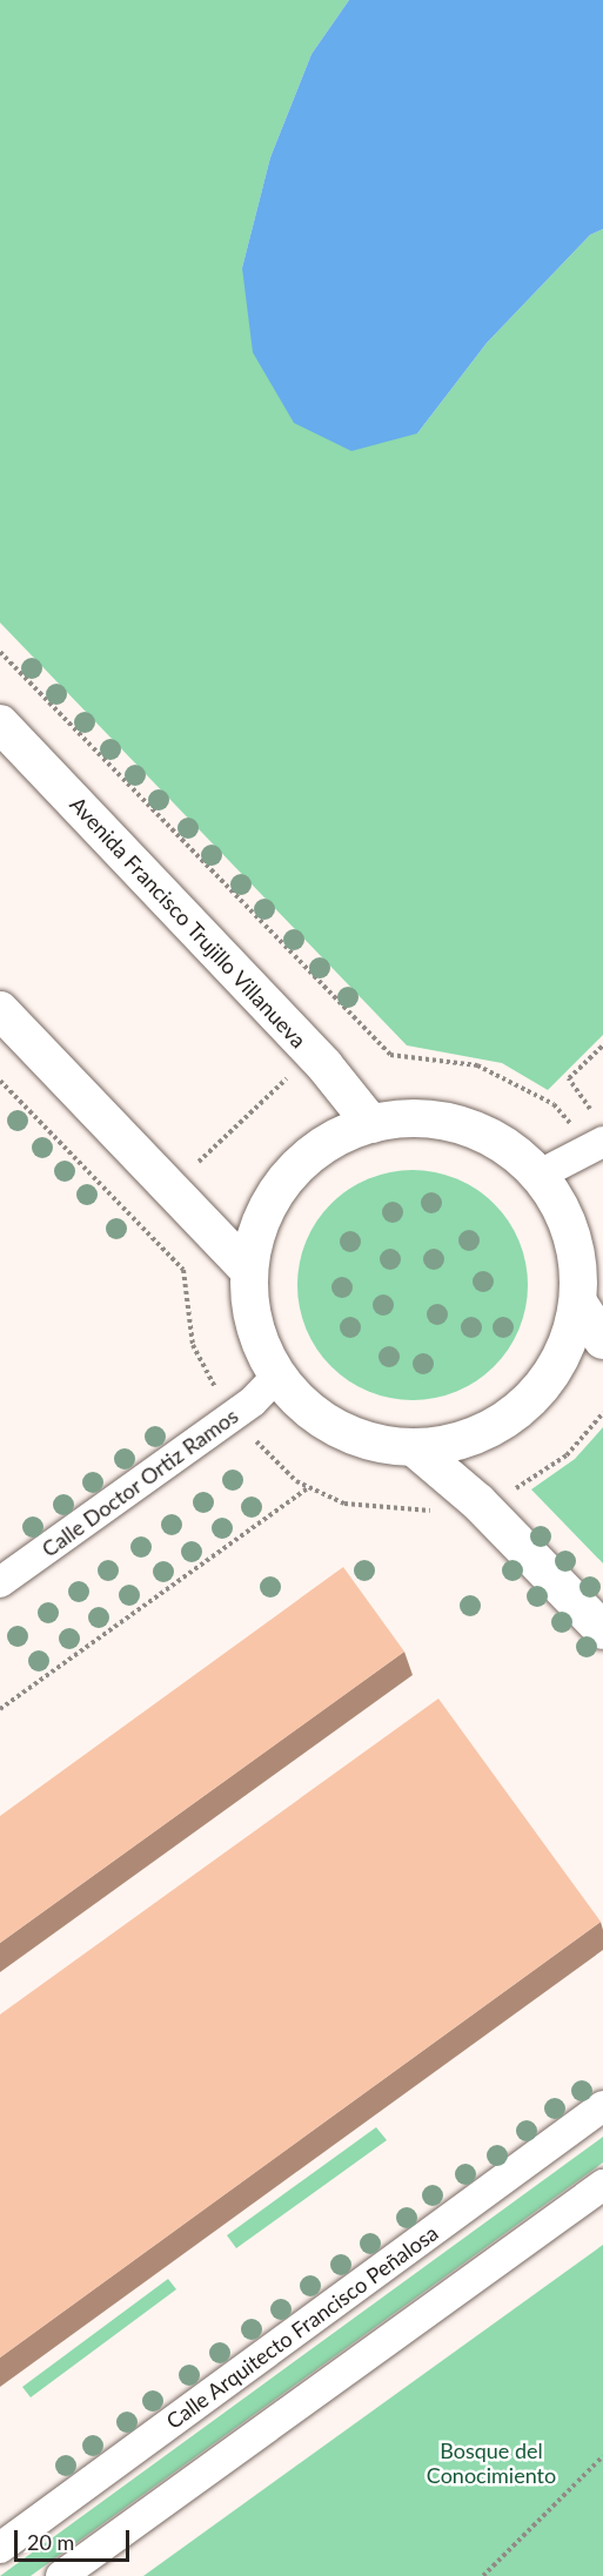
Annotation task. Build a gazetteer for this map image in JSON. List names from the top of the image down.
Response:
{
  "streets": {
    "street": ["Avenida Francisco Trujillo Villanueva", "Calle Doctor Ortiz Ramos", "Calle Arquitecto Francisco Peñalosa"]
  },
  "parks": ["Bosque del Conocimiento"],
  "scale_bar": "20 m"
}
